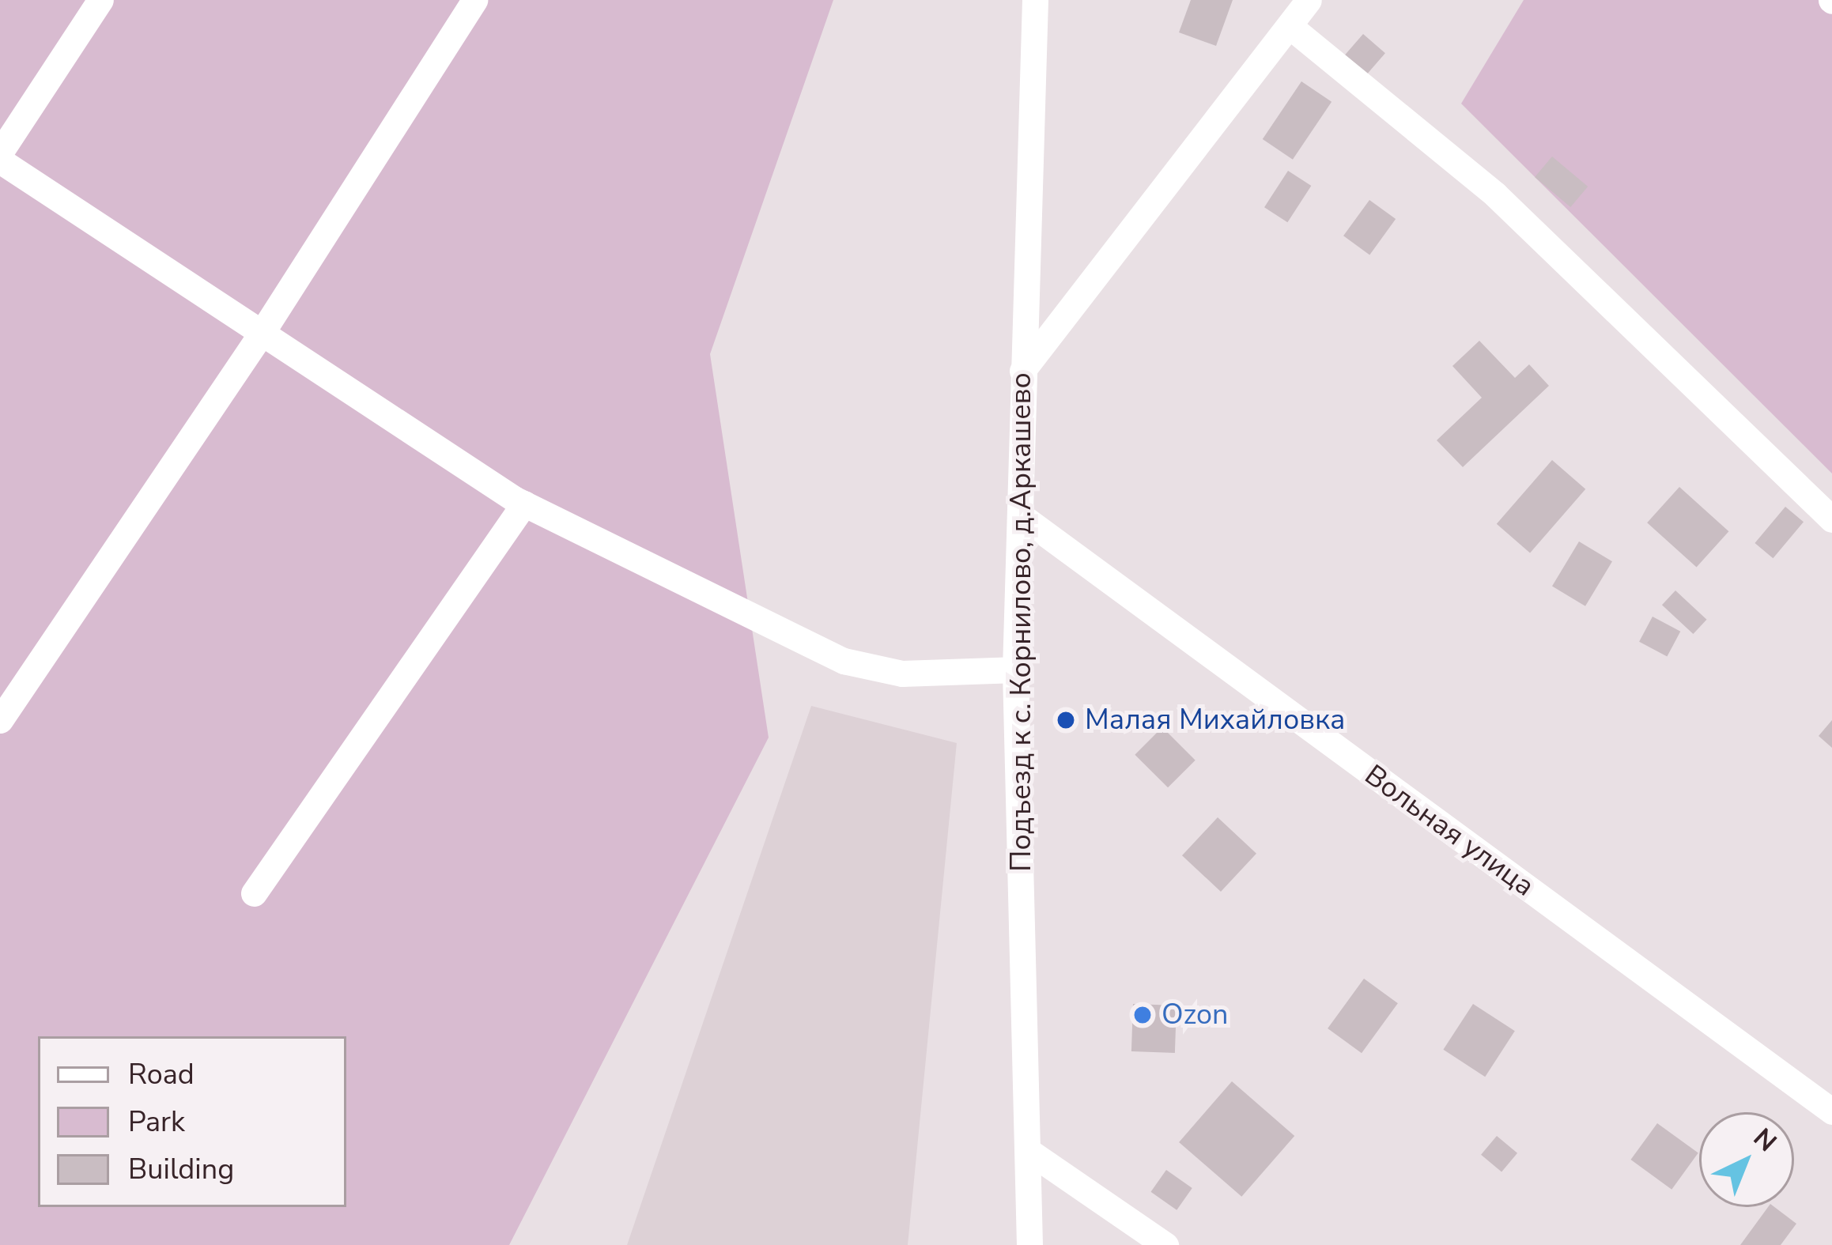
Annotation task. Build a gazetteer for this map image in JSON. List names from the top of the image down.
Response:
{
  "streets": {
    "street": ["Подъезд к с. Корнилово, д.Аркашево", "Вольная улица"]
  },
  "crossings": [
    ["Подъезд к с. Корнилово, д.Аркашево", "Вольная улица"]
  ],
  "places": ["Малая Михайловка", "Ozon"],
  "legend": ["Road", "Park", "Building"],
  "north": "top right"
}
